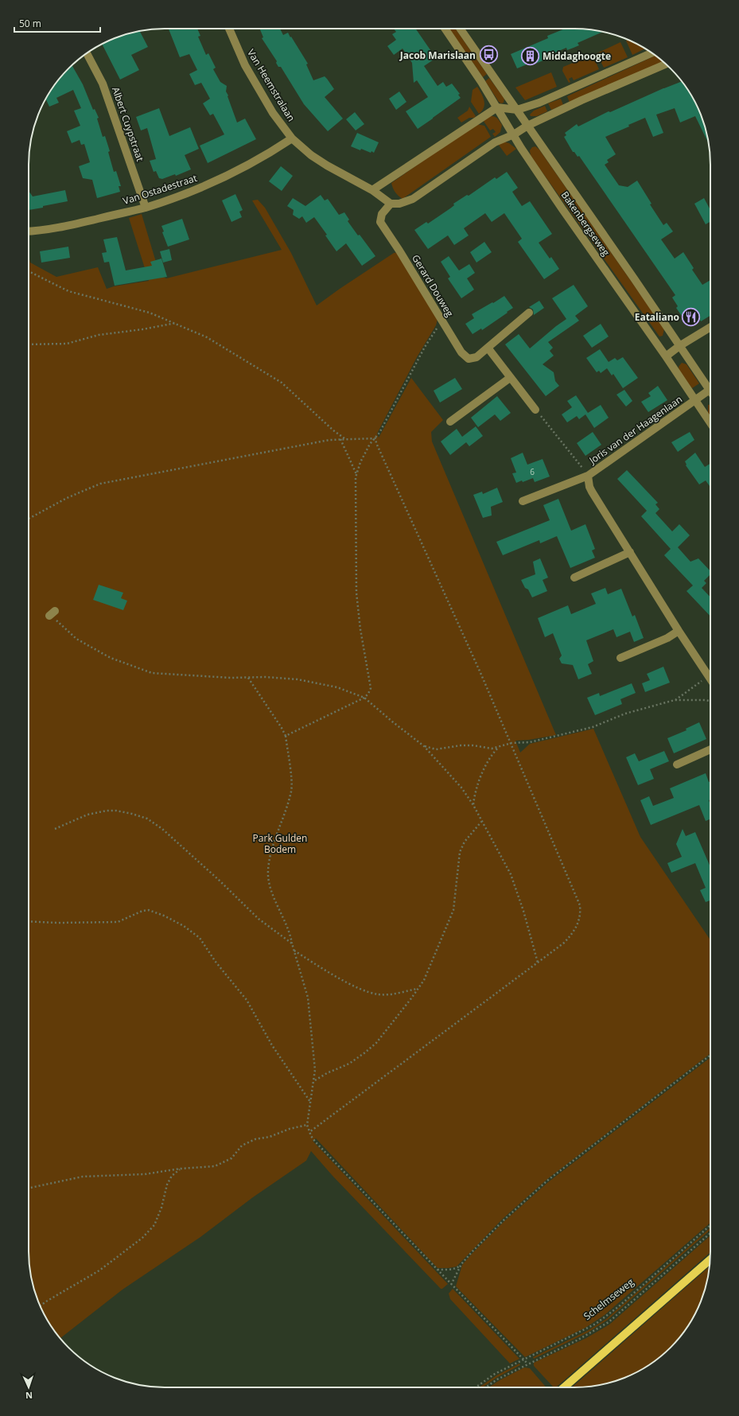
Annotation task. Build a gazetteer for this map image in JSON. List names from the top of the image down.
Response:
{
  "streets": {
    "street": [
      "Van Heemstralaan",
      "Albert Cuypstraat",
      "Van Ostadestraat",
      "Bakenbergseweg",
      "Gerard Douweg",
      "Joris van der Haagenlaan"
    ],
    "path": ["Schelmseweg"]
  },
  "crossings": [
    ["Van Heemstralaan", "Van Ostadestraat"],
    ["Van Heemstralaan", "Gerard Douweg"],
    ["Albert Cuypstraat", "Van Ostadestraat"],
    ["Bakenbergseweg", "Joris van der Haagenlaan"]
  ],
  "parks": ["Park Gulden Bodem"],
  "places": {
    "bus stop": ["Jacob Marislaan"],
    "building": ["Middaghoogte"],
    "restaurant": ["Eataliano"]
  },
  "house_numbers": ["6"],
  "scale_bar": "50 m",
  "north": "bottom"
}
